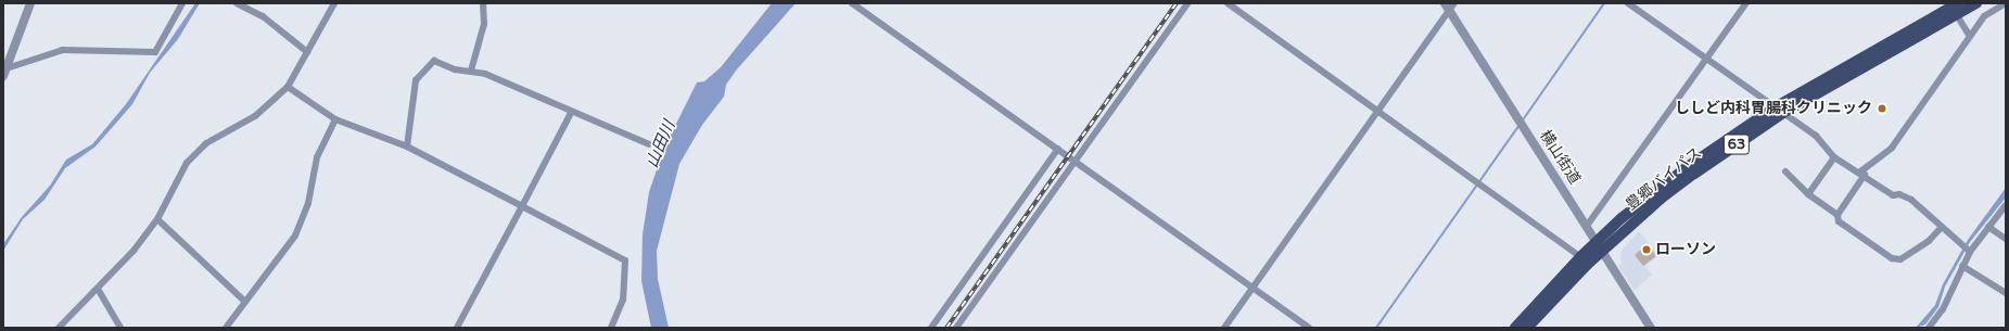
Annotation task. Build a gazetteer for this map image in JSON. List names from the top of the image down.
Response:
{
  "streets": {
    "main road": ["63", "豊郷バイパス"],
    "street": ["横山街道"]
  },
  "crossings": [
    ["横山街道", "豊郷バイパス"]
  ],
  "water": ["山田川"],
  "places": ["ししど内科胃腸科クリニック", "ローソン"]
}
